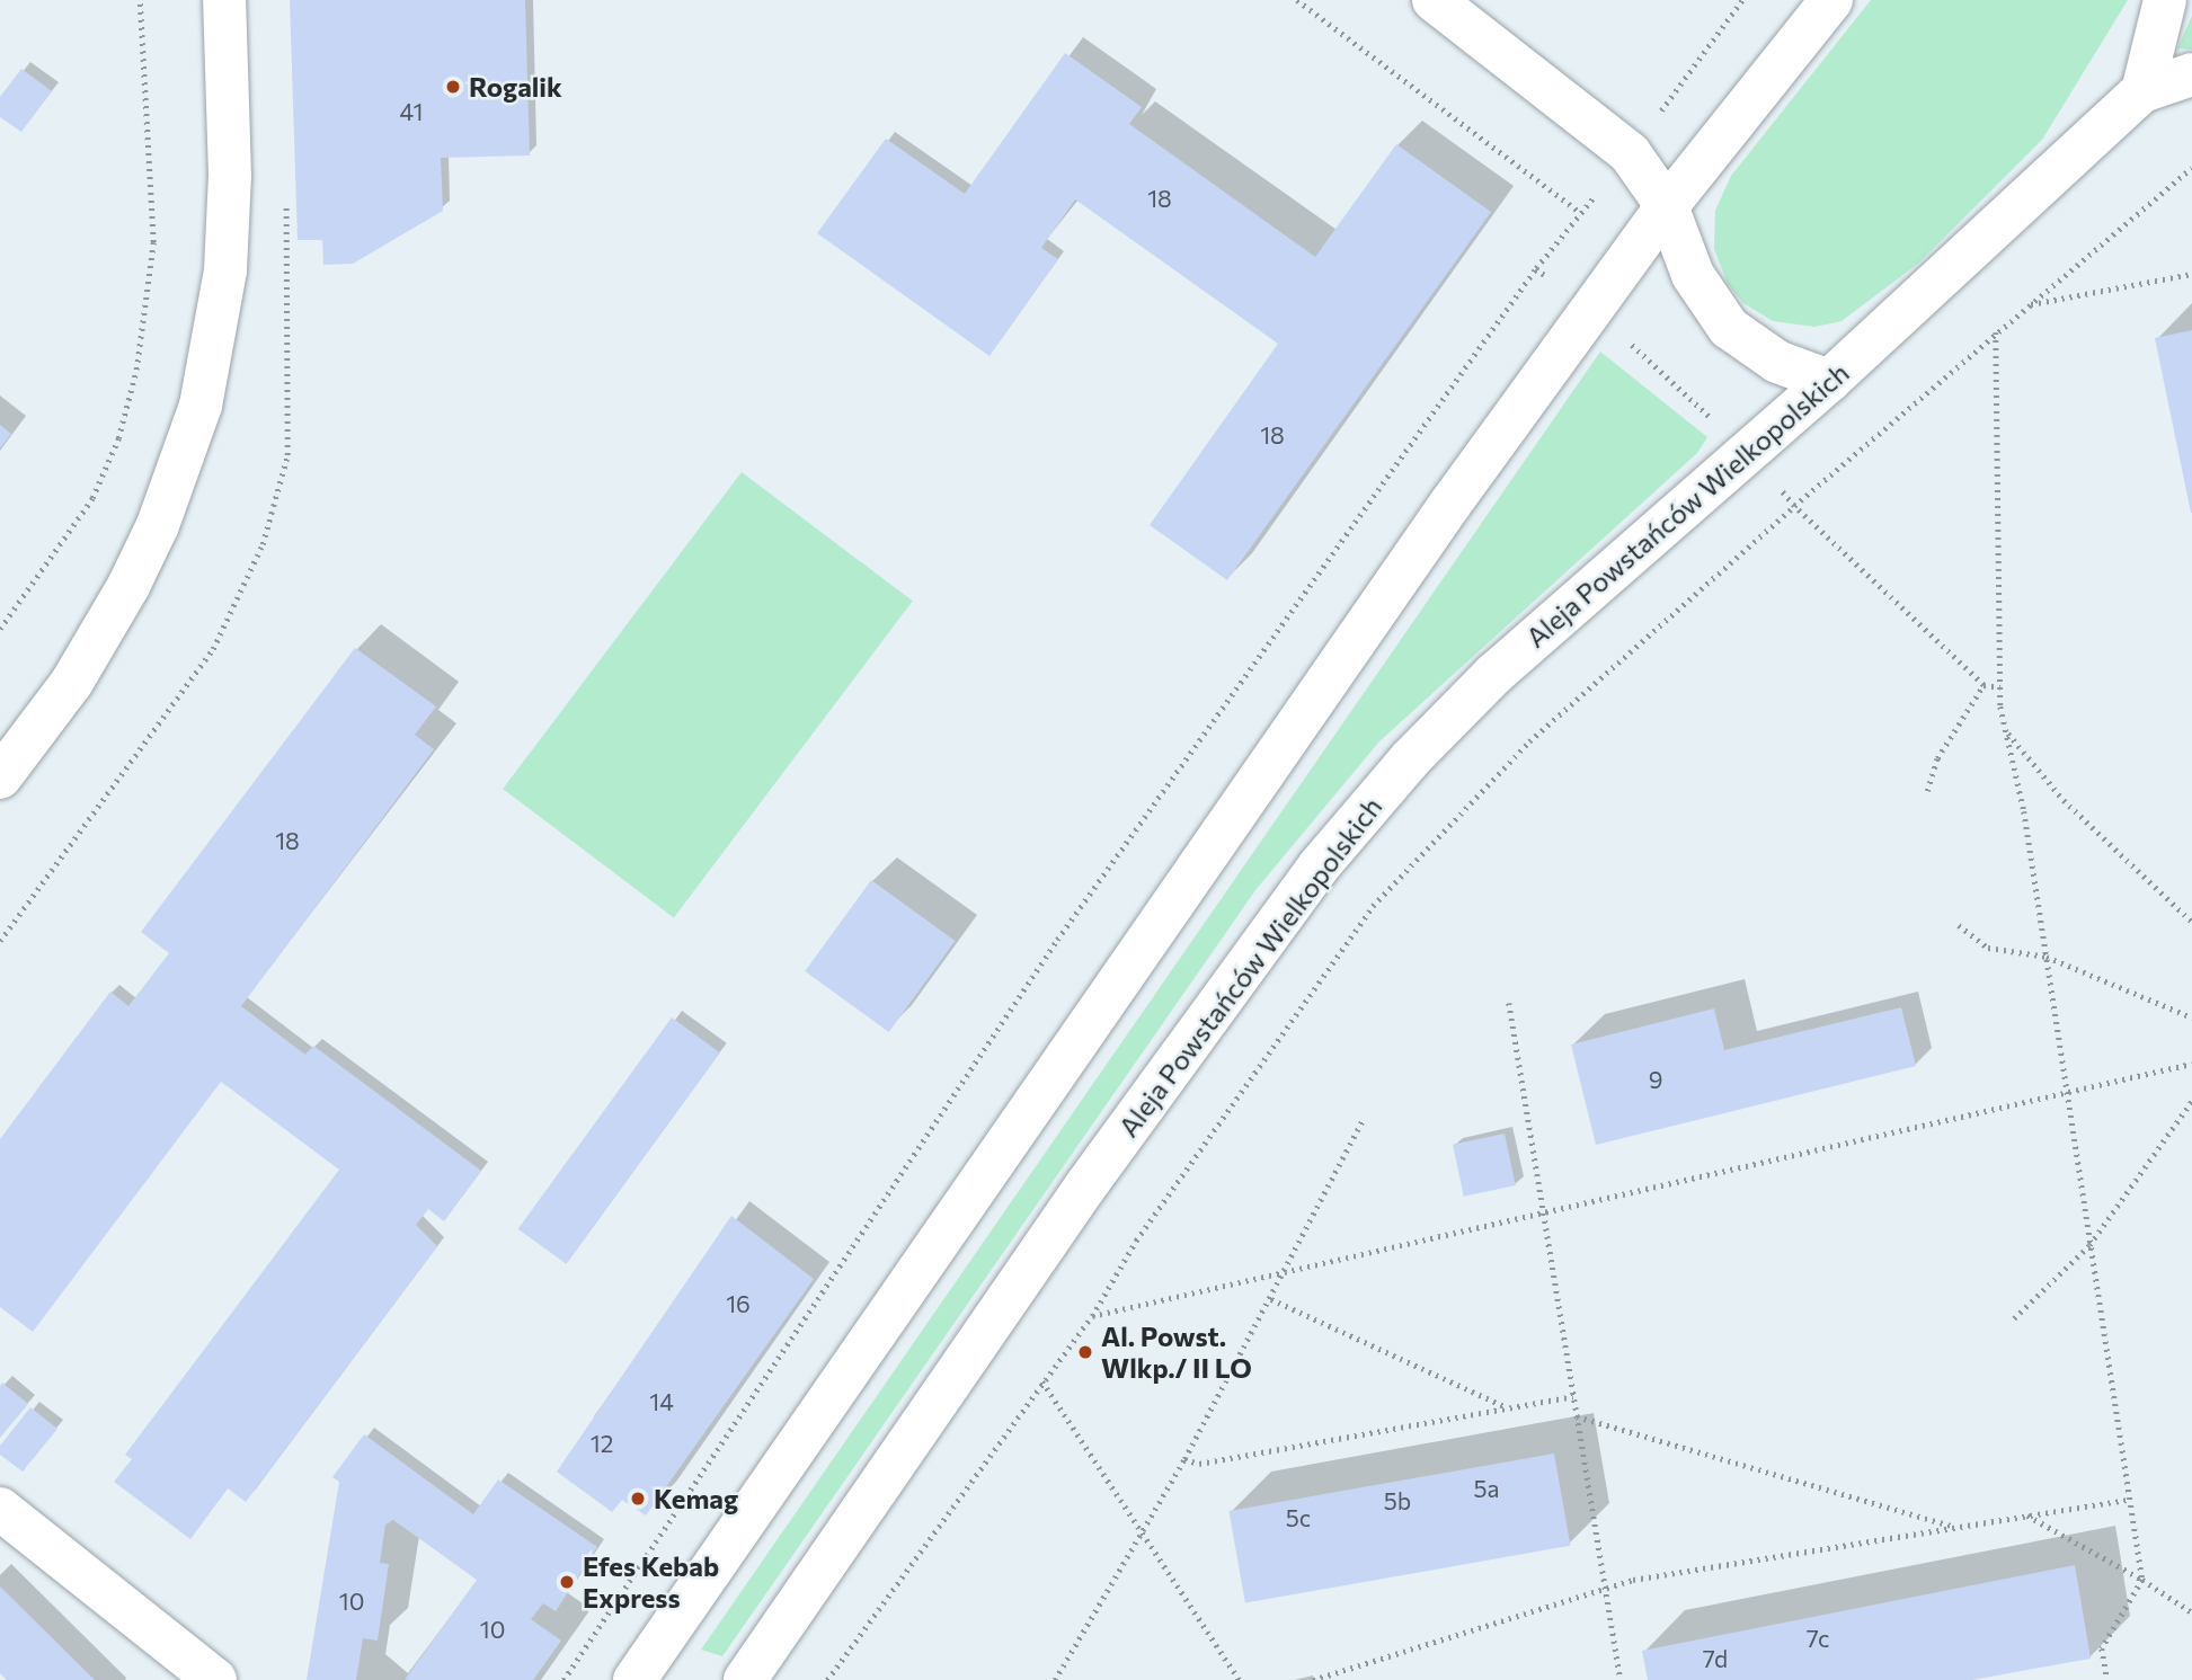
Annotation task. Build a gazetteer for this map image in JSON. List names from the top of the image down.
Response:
{
  "streets": {
    "main road": ["Aleja Powstańców Wielkopolskich"]
  },
  "places": [
    "Rogalik",
    "Al. Powst. Wlkp./ II LO",
    "Kemag",
    "Efes Kebab Express"
  ],
  "house_numbers": [
    "41",
    "18",
    "18",
    "18",
    "9",
    "16",
    "14",
    "12",
    "5a",
    "5b",
    "5c",
    "10",
    "10",
    "7c",
    "7d"
  ]
}
